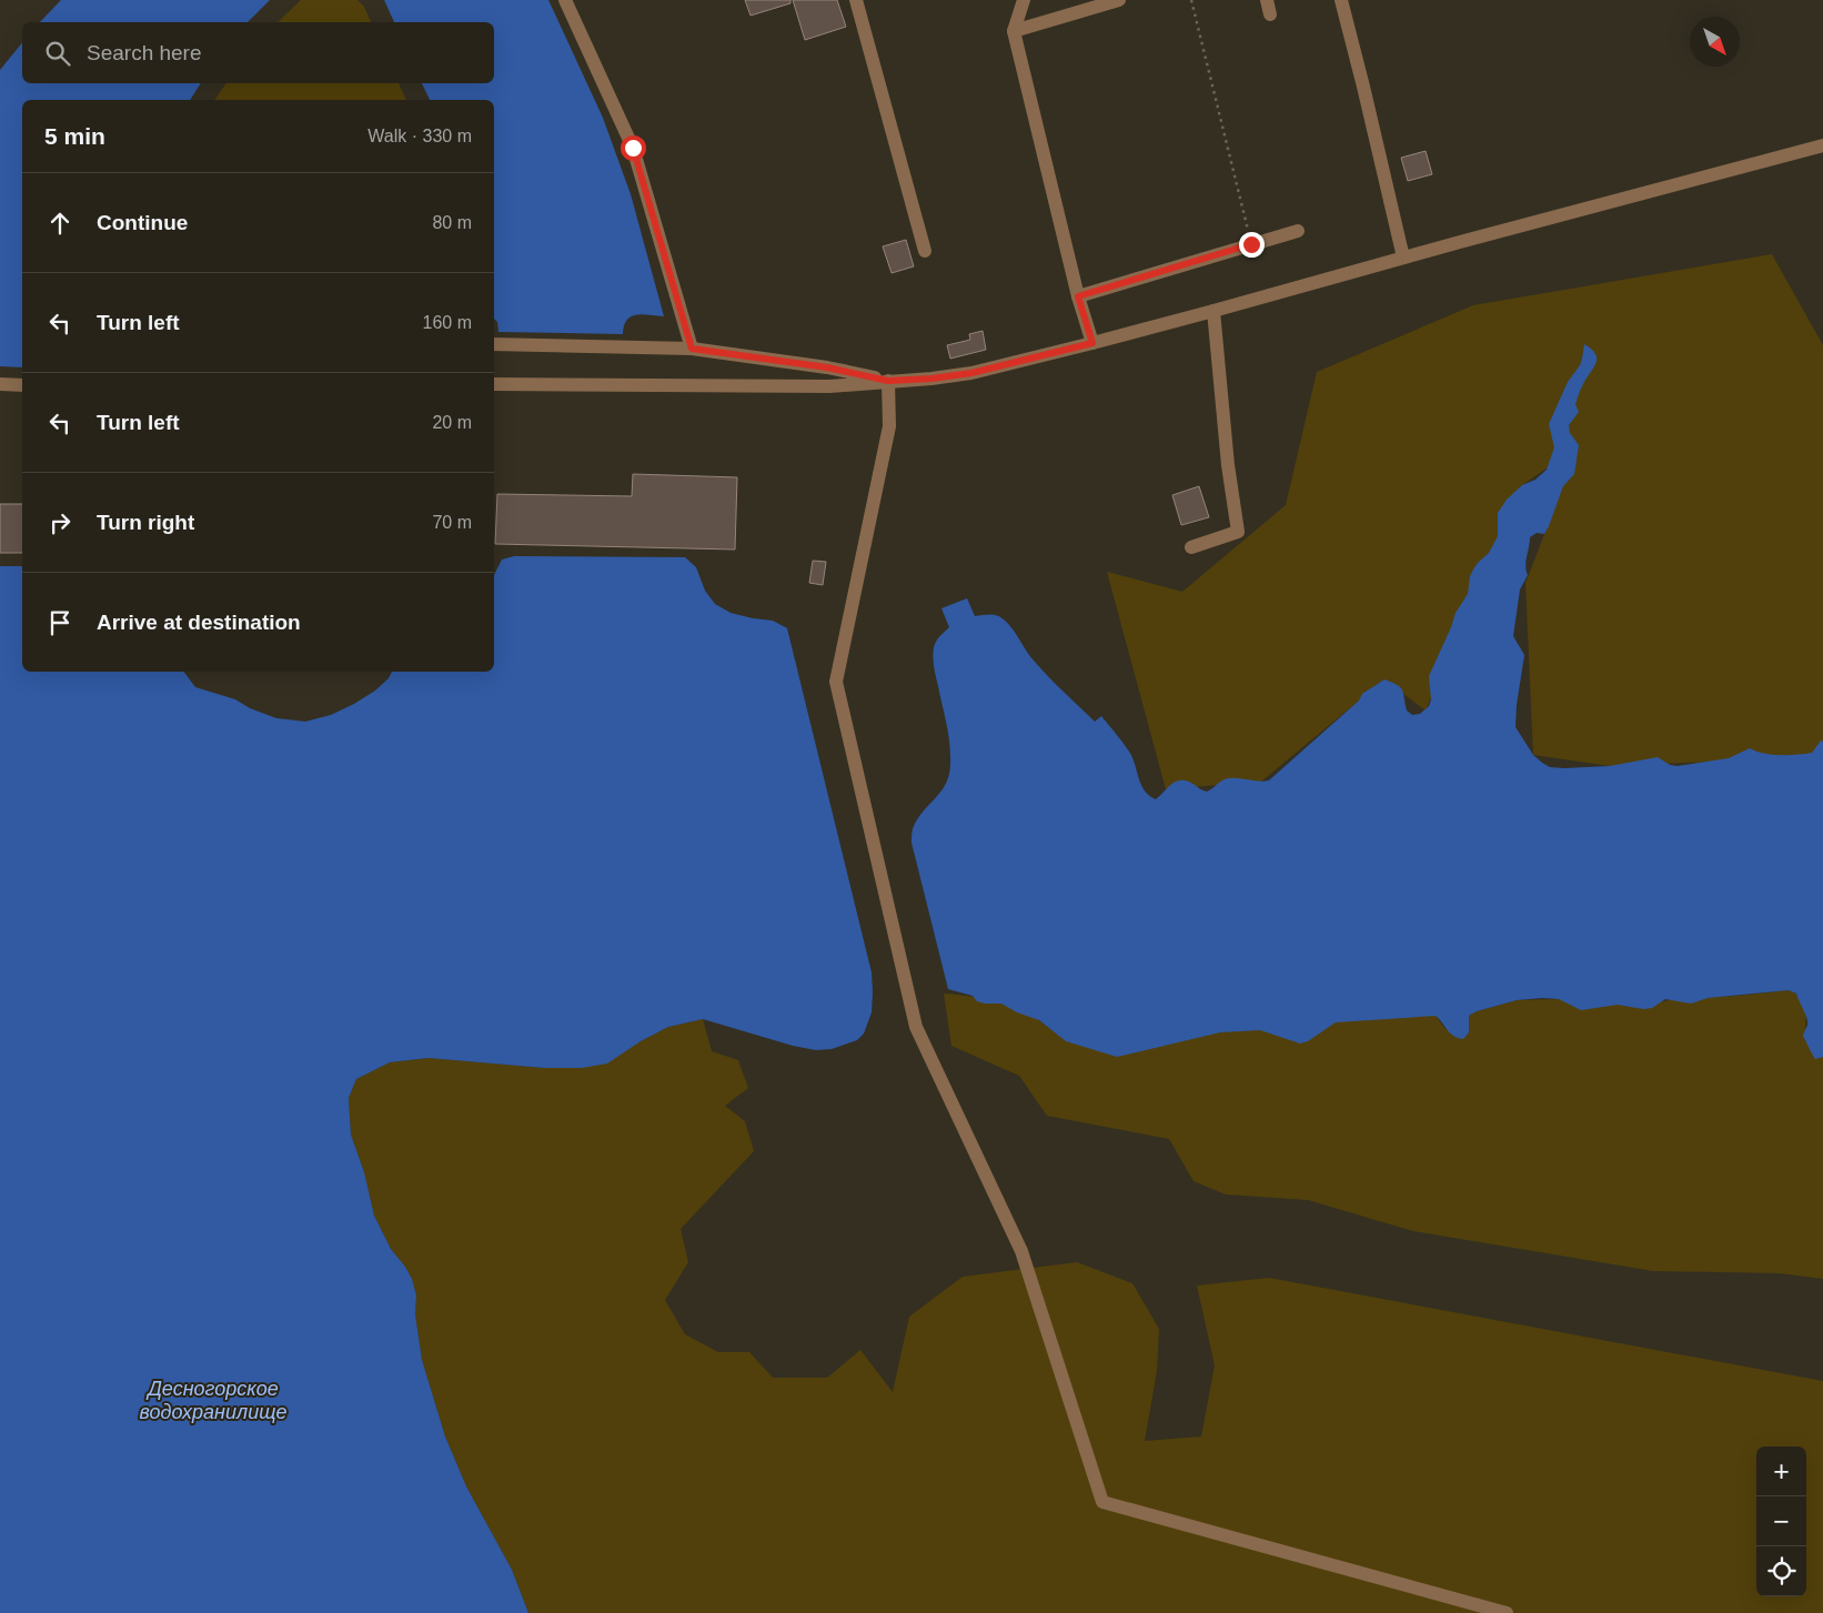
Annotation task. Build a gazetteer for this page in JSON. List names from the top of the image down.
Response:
{
  "water": ["Десногорское водохранилище"],
  "north": "bottom right",
  "page": {
    "search": "Search here",
    "heading": ["5 min", "Walk · 330 m"],
    "list": [
      ["Continue", "80 m"],
      ["Turn left", "160 m"],
      ["Turn left", "20 m"],
      ["Turn right", "70 m"],
      "Arrive at destination"
    ],
    "map_buttons": ["+", "−"]
  }
}
